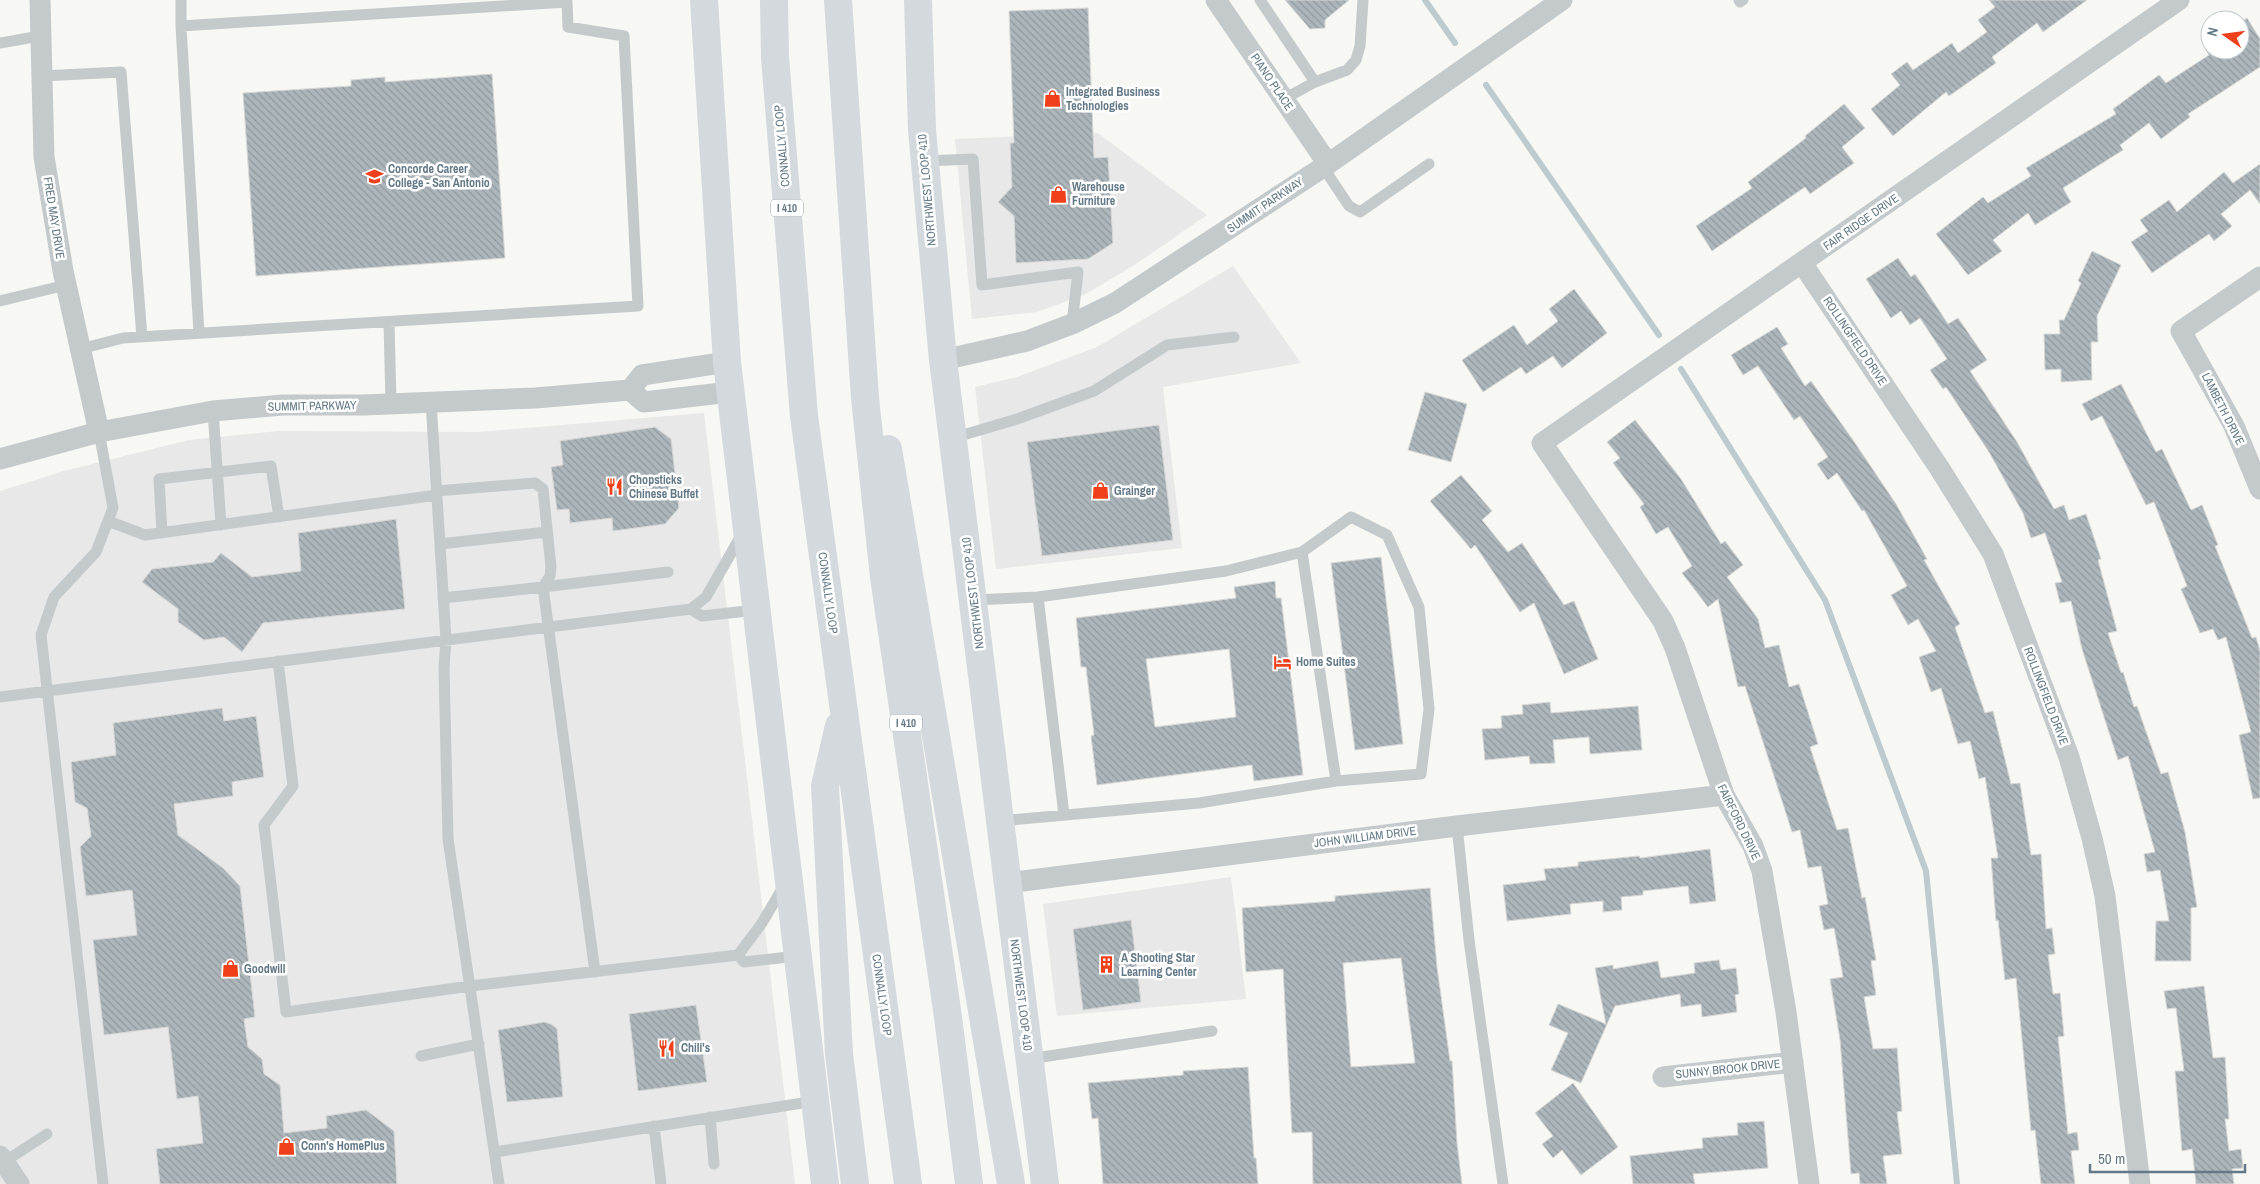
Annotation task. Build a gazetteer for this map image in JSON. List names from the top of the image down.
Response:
{
  "streets": {
    "main road": ["CONNALLY LOOP", "NORTHWEST LOOP 410", "I 410"],
    "street": [
      "PIANO PLACE",
      "SUMMIT PARKWAY",
      "FRED MAY DRIVE",
      "FAIR RIDGE DRIVE",
      "ROLLINGFIELD DRIVE",
      "LAMBETH DRIVE",
      "FAIRFORD DRIVE",
      "JOHN WILLIAM DRIVE",
      "SUNNY BROOK DRIVE"
    ]
  },
  "crossings": [
    ["PIANO PLACE", "SUMMIT PARKWAY"],
    ["NORTHWEST LOOP 410", "SUMMIT PARKWAY"],
    ["NORTHWEST LOOP 410", "JOHN WILLIAM DRIVE"],
    ["SUMMIT PARKWAY", "FRED MAY DRIVE"],
    ["FAIR RIDGE DRIVE", "ROLLINGFIELD DRIVE"],
    ["FAIR RIDGE DRIVE", "FAIRFORD DRIVE"],
    ["FAIRFORD DRIVE", "JOHN WILLIAM DRIVE"],
    ["FAIRFORD DRIVE", "SUNNY BROOK DRIVE"]
  ],
  "places": {
    "shop": [
      "Integrated Business Technologies",
      "Warehouse Furniture",
      "Grainger",
      "Goodwill",
      "Conn's HomePlus"
    ],
    "school or university": ["Concorde Career College - San Antonio"],
    "restaurant": ["Chopsticks Chinese Buffet", "Chili's"],
    "hotel": ["Home Suites"],
    "building": ["A Shooting Star Learning Center"]
  },
  "scale_bar": "50 m",
  "north": "left"
}
